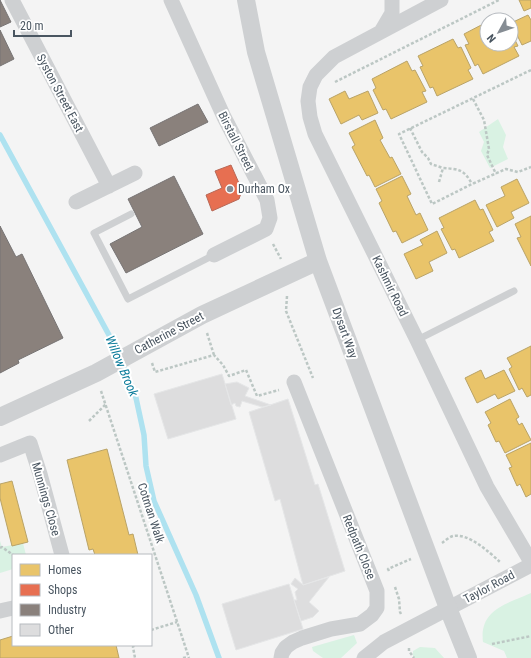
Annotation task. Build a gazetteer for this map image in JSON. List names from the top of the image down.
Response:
{
  "streets": {
    "street": [
      "Syston Street East",
      "Birstall Street",
      "Kashmir Road",
      "Catherine Street",
      "Dysart Way",
      "Munnings Close",
      "Redpath Close",
      "Taylor Road"
    ],
    "path": ["Cotman Walk"]
  },
  "crossings": [
    ["Kashmir Road", "Taylor Road"],
    ["Catherine Street", "Dysart Way"],
    ["Catherine Street", "Cotman Walk"],
    ["Dysart Way", "Taylor Road"]
  ],
  "water": ["Willow Brook"],
  "places": ["Durham Ox"],
  "legend": [
    "Homes",
    "Shops",
    "Industry",
    "Other"
  ],
  "scale_bar": "20 m",
  "north": "bottom left"
}
